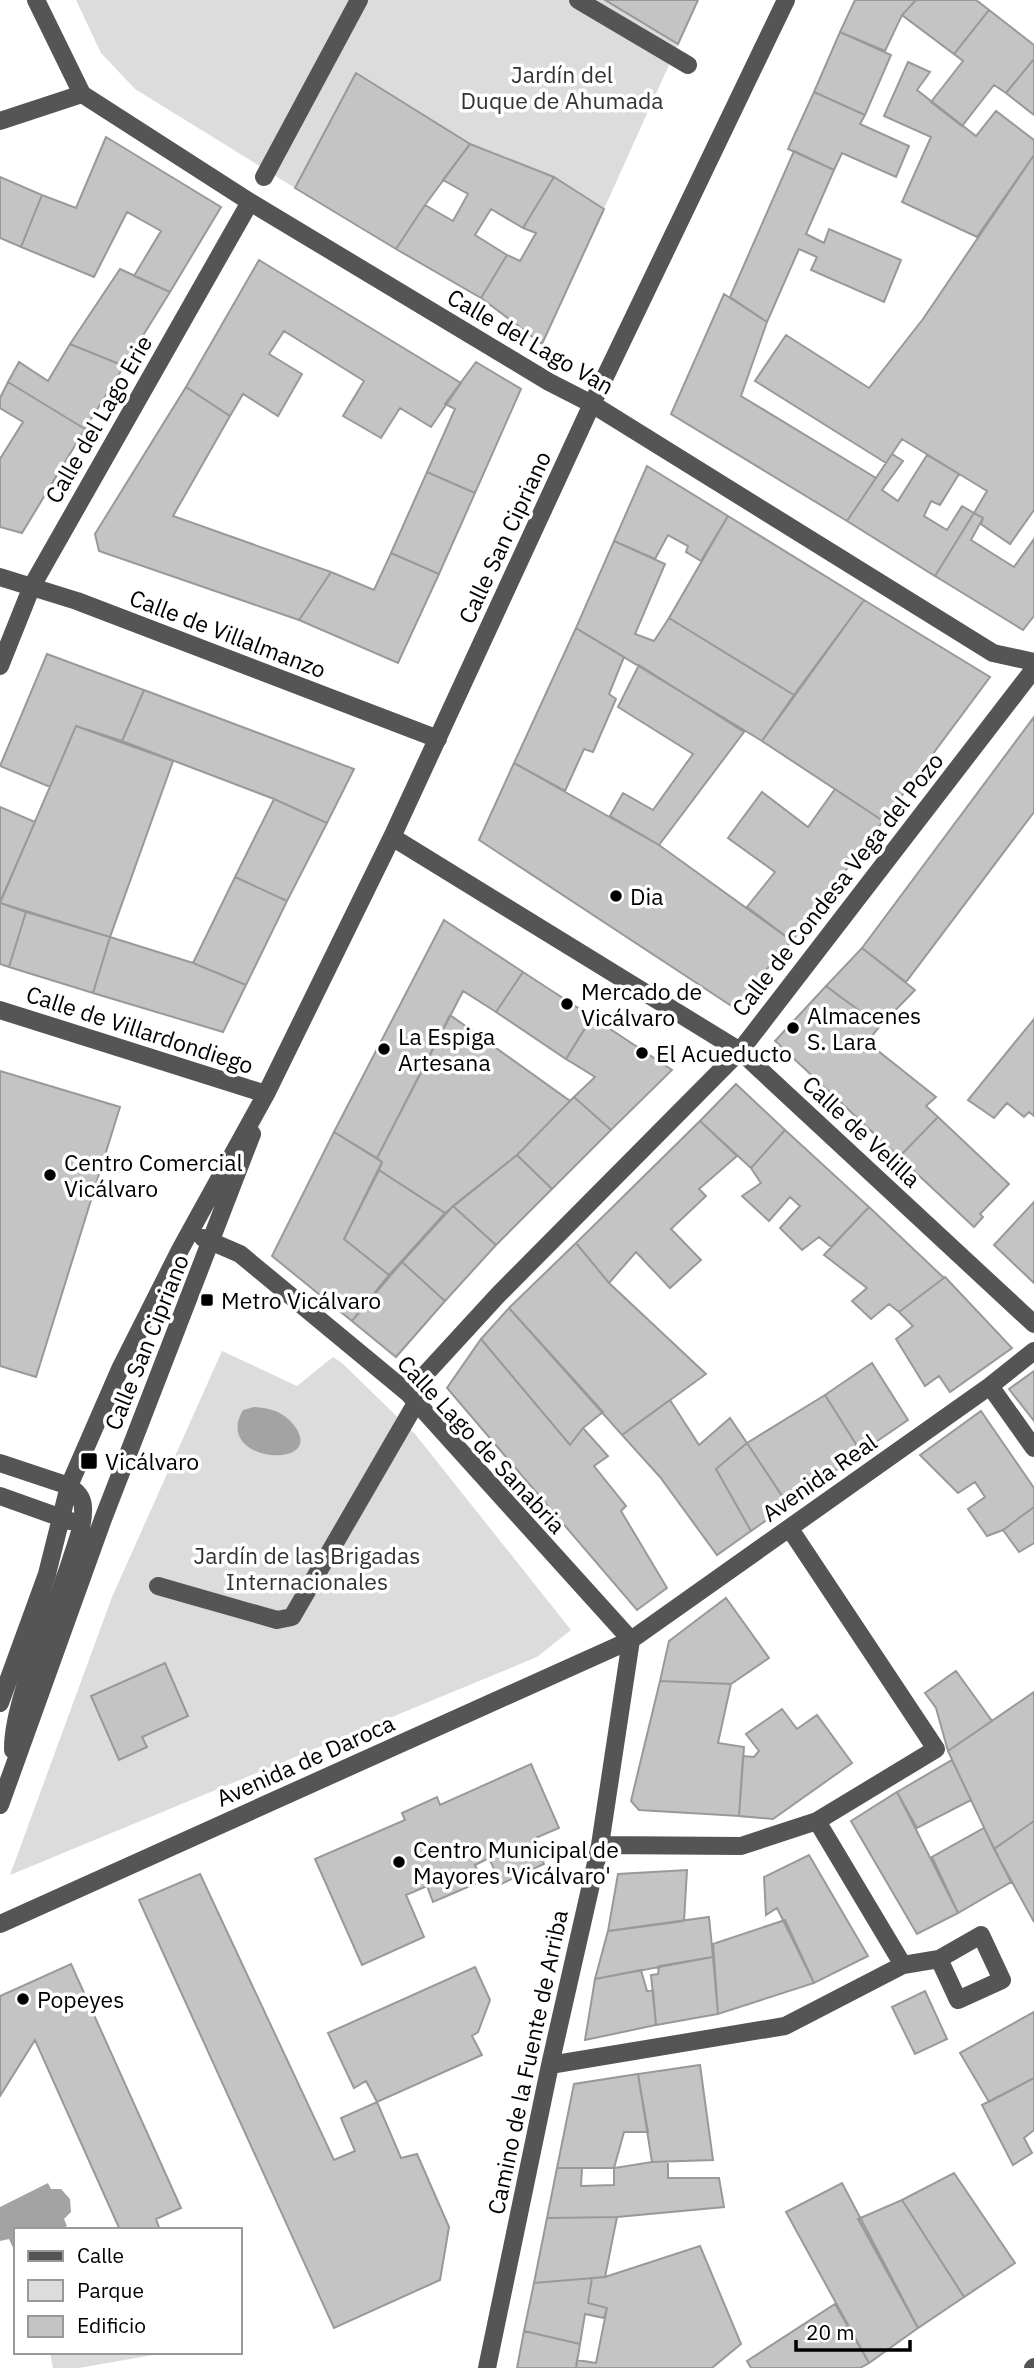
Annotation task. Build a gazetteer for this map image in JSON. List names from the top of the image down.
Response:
{
  "streets": {
    "street": [
      "Calle del Lago Van",
      "Calle del Lago Erie",
      "Calle San Cipriano",
      "Calle de Villalmanzo",
      "Calle de Condesa Vega del Pozo",
      "Calle de Villardondiego",
      "Calle de Velilla",
      "Calle Lago de Sanabria",
      "Avenida Real",
      "Avenida de Daroca",
      "Camino de la Fuente de Arriba"
    ]
  },
  "crossings": [
    ["Calle del Lago Van", "Calle del Lago Erie"],
    ["Calle del Lago Van", "Calle San Cipriano"],
    ["Calle del Lago Erie", "Calle de Villalmanzo"],
    ["Calle San Cipriano", "Calle de Villalmanzo"],
    ["Calle San Cipriano", "Calle de Villardondiego"],
    ["Calle San Cipriano", "Calle de Velilla"],
    ["Calle San Cipriano", "Calle Lago de Sanabria"],
    ["Calle de Condesa Vega del Pozo", "Calle de Velilla"],
    ["Calle de Condesa Vega del Pozo", "Calle Lago de Sanabria"],
    ["Calle Lago de Sanabria", "Avenida Real"],
    ["Calle Lago de Sanabria", "Avenida de Daroca"],
    ["Calle Lago de Sanabria", "Camino de la Fuente de Arriba"],
    ["Avenida Real", "Avenida de Daroca"],
    ["Avenida Real", "Camino de la Fuente de Arriba"],
    ["Avenida de Daroca", "Camino de la Fuente de Arriba"]
  ],
  "parks": ["Jardín del Duque de Ahumada", "Jardín de las Brigadas Internacionales"],
  "places": {
    "other": [
      "Dia",
      "Mercado de Vicálvaro",
      "Almacenes S. Lara",
      "La Espiga Artesana",
      "El Acueducto",
      "Centro Comercial Vicálvaro",
      "Centro Municipal de Mayores 'Vicálvaro'",
      "Popeyes"
    ],
    "transit": ["Metro Vicálvaro", "Vicálvaro"]
  },
  "legend": ["Calle", "Parque", "Edificio"],
  "scale_bar": "20 m"
}
